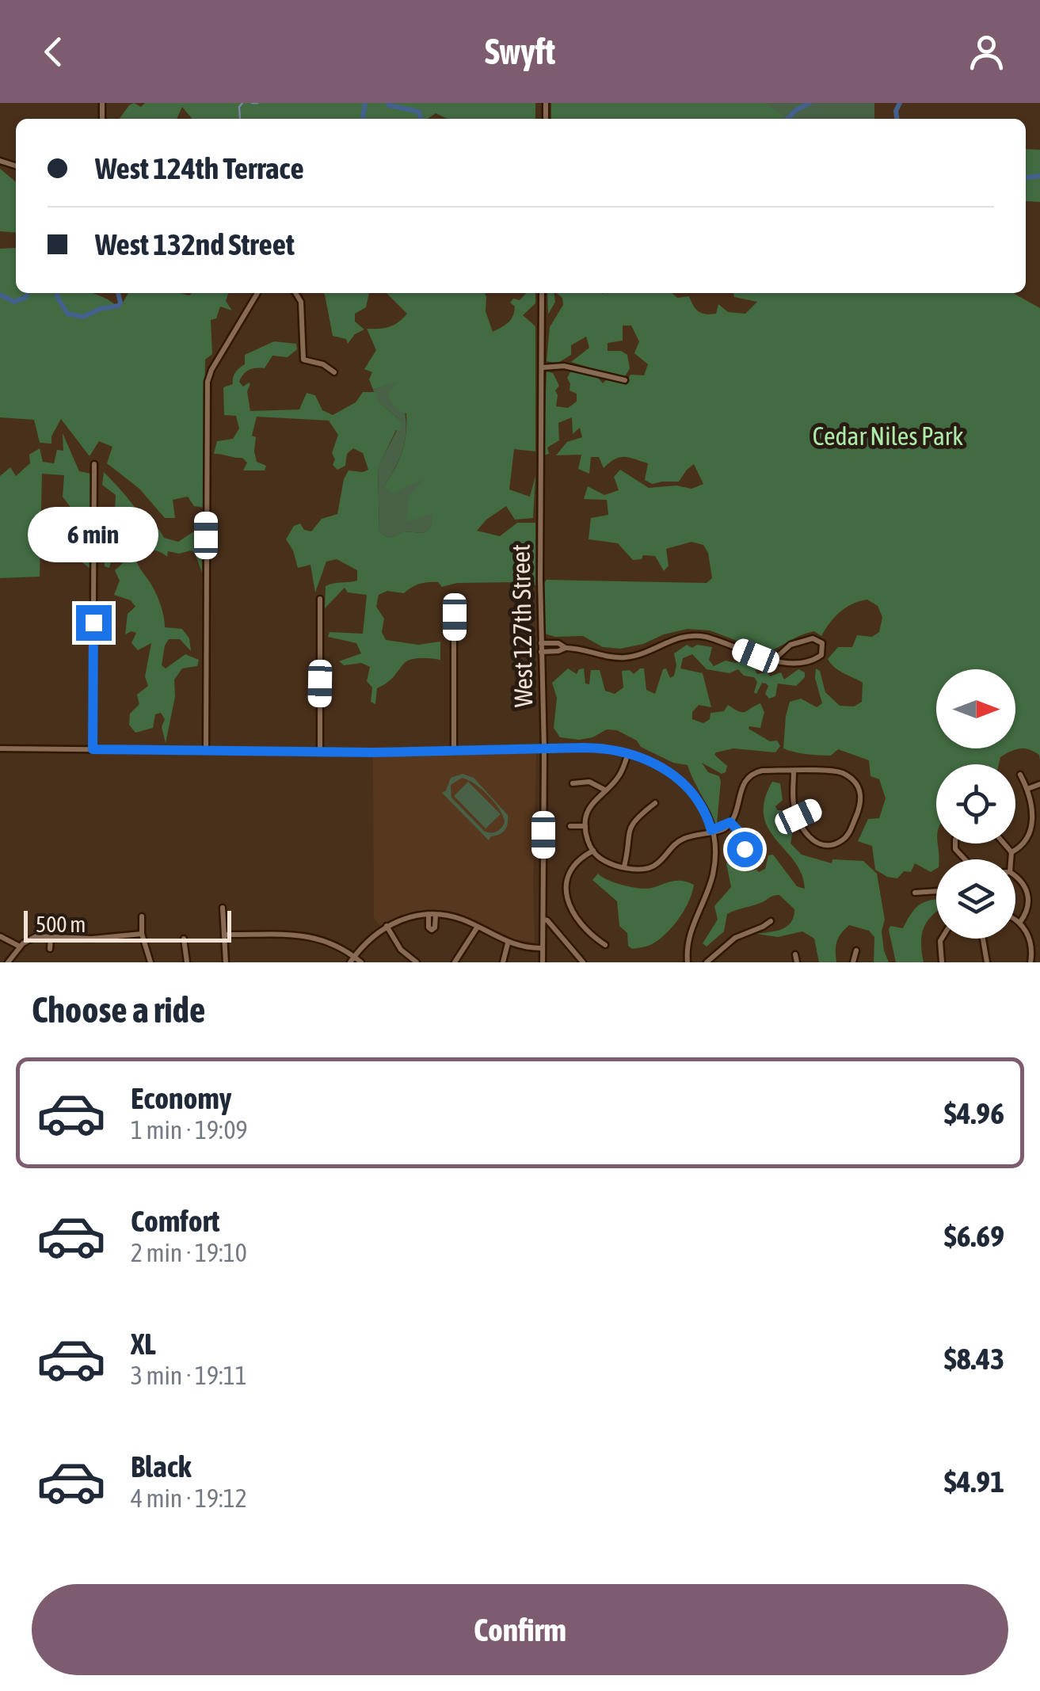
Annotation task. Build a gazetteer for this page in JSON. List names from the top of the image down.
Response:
{
  "streets": {
    "street": ["West 127th Street"]
  },
  "parks": ["Cedar Niles Park"],
  "scale_bar": "500 m",
  "north": "right",
  "page": {
    "header": "Swyft",
    "banner": ["West 124th Terrace", "West 132nd Street"],
    "bubble": "6 min",
    "scale": "500 m",
    "heading": "Choose a ride",
    "list": [
      {
        "name": "Economy",
        "note": "1 min · 19:09",
        "value": "$4.96"
      },
      {
        "name": "Comfort",
        "note": "2 min · 19:10",
        "value": "$6.69"
      },
      {
        "name": "XL",
        "note": "3 min · 19:11",
        "value": "$8.43"
      },
      {
        "name": "Black",
        "note": "4 min · 19:12",
        "value": "$4.91"
      }
    ],
    "buttons": "Confirm"
  }
}
